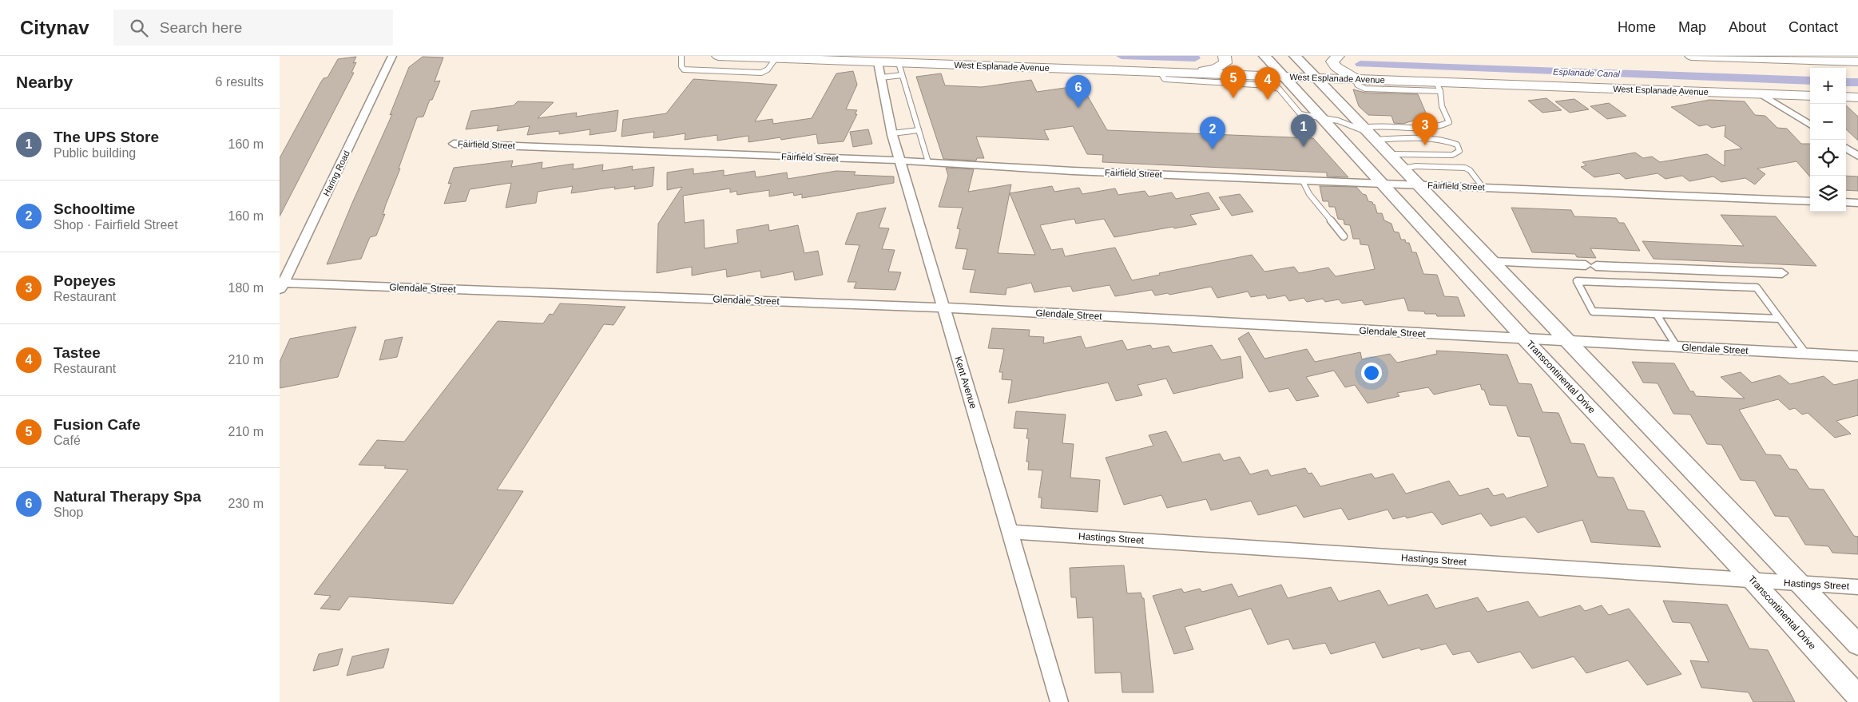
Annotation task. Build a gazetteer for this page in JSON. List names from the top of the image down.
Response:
{
  "streets": {
    "main road": ["West Esplanade Avenue"],
    "street": [
      "Fairfield Street",
      "Haring Road",
      "Glendale Street",
      "Transcontinental Drive",
      "Kent Avenue",
      "Hastings Street"
    ]
  },
  "crossings": [
    ["West Esplanade Avenue", "Transcontinental Drive"],
    ["West Esplanade Avenue", "Kent Avenue"],
    ["Fairfield Street", "Transcontinental Drive"],
    ["Fairfield Street", "Kent Avenue"],
    ["Haring Road", "Glendale Street"],
    ["Glendale Street", "Transcontinental Drive"],
    ["Glendale Street", "Kent Avenue"],
    ["Transcontinental Drive", "Hastings Street"],
    ["Kent Avenue", "Hastings Street"]
  ],
  "water": ["Esplanade Canal"],
  "page": {
    "header": "Citynav",
    "search": "Search here",
    "nav": [
      "Home",
      "Map",
      "About",
      "Contact"
    ],
    "heading": ["Nearby", "6 results"],
    "pins": [
      "5",
      "4",
      "6",
      "3",
      "1",
      "2"
    ],
    "map_buttons": ["+", "−"],
    "list": [
      {
        "mark": "1",
        "name": "The UPS Store",
        "note": "Public building",
        "value": "160 m"
      },
      {
        "mark": "2",
        "name": "Schooltime",
        "note": "Shop · Fairfield Street",
        "value": "160 m"
      },
      {
        "mark": "3",
        "name": "Popeyes",
        "note": "Restaurant",
        "value": "180 m"
      },
      {
        "mark": "4",
        "name": "Tastee",
        "note": "Restaurant",
        "value": "210 m"
      },
      {
        "mark": "5",
        "name": "Fusion Cafe",
        "note": "Café",
        "value": "210 m"
      },
      {
        "mark": "6",
        "name": "Natural Therapy Spa",
        "note": "Shop",
        "value": "230 m"
      }
    ]
  }
}
